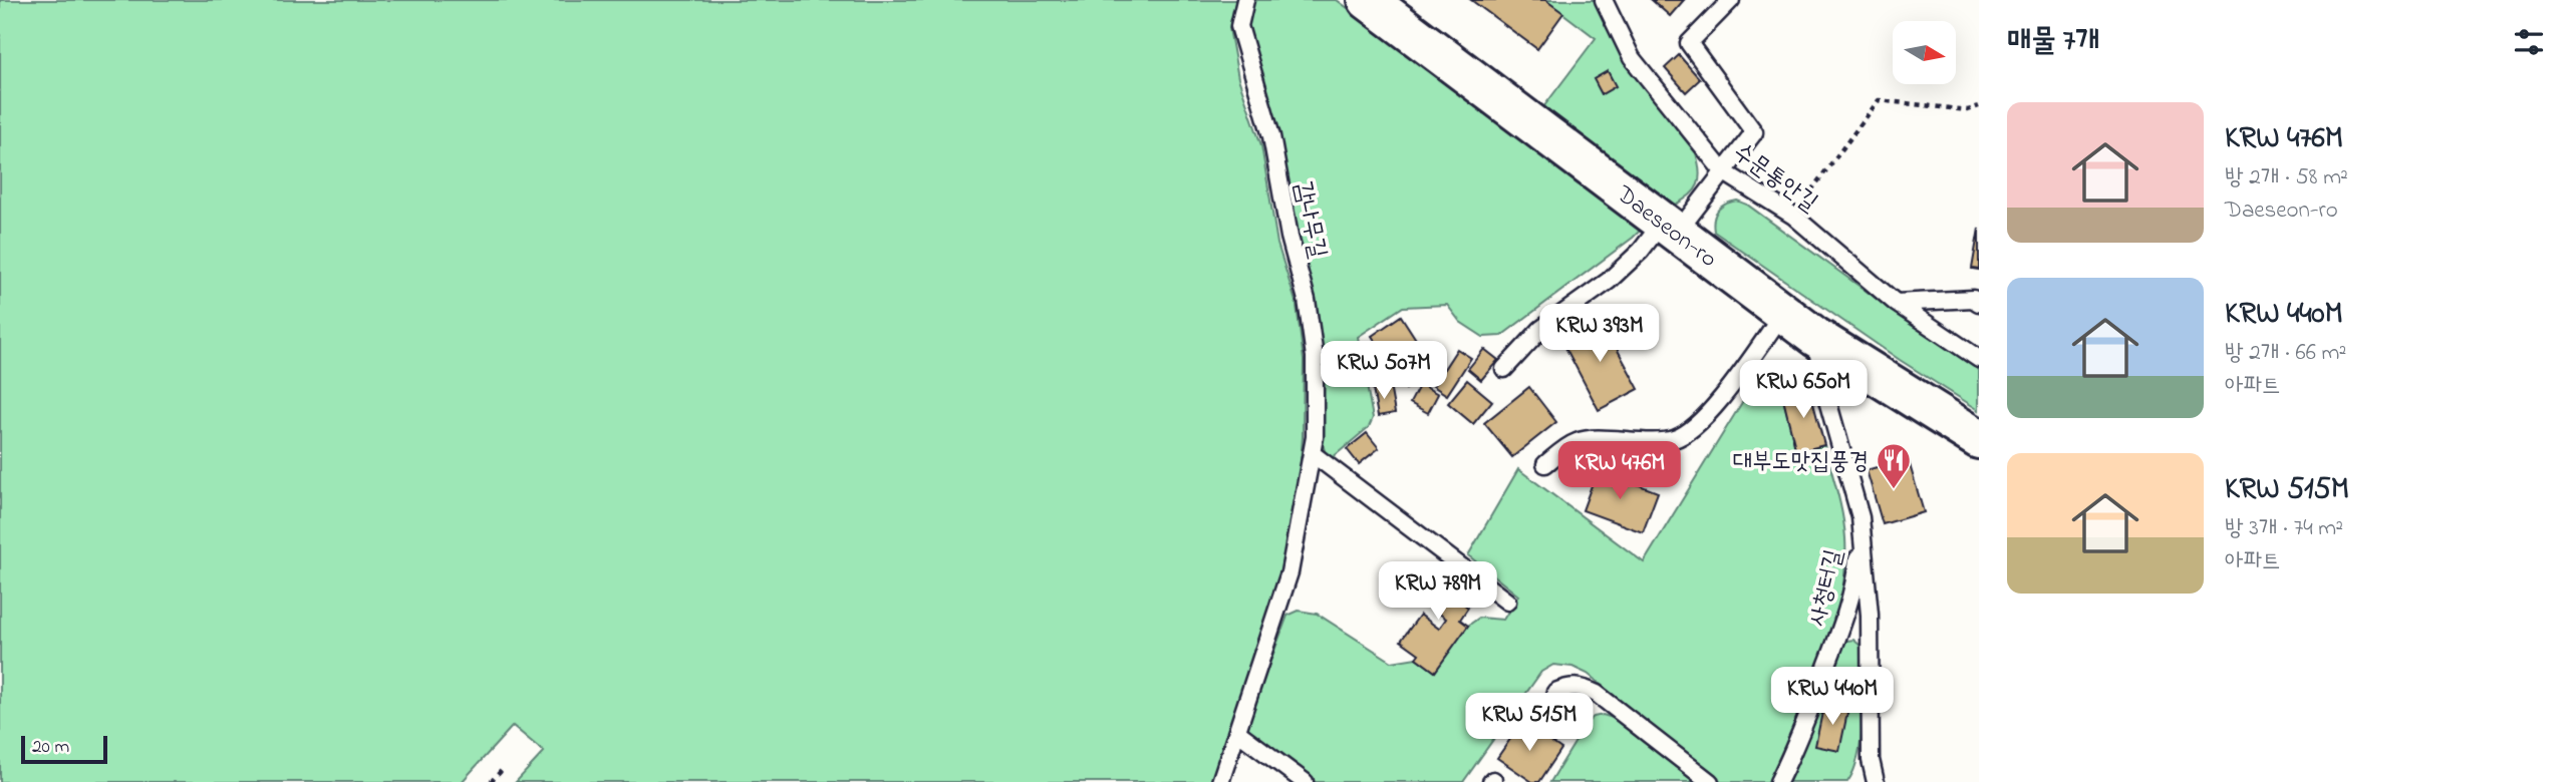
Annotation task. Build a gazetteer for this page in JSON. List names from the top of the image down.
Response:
{
  "streets": {
    "street": ["Daeseon-ro"],
    "lane": ["수문통안길", "감나무길", "사청터길"]
  },
  "crossings": [
    ["Daeseon-ro", "사청터길"]
  ],
  "places": {
    "restaurant": ["대부도맛집풍경"]
  },
  "scale_bar": "20 m",
  "north": "right",
  "page": {
    "heading": "매물 7개",
    "list": [
      {
        "name": "KRW 476M",
        "note": "방 2개 · 58 m² · Daeseon-ro"
      },
      {
        "name": "KRW 440M",
        "note": "방 2개 · 66 m² · 아파트"
      },
      {
        "name": "KRW 515M",
        "note": "방 3개 · 74 m² · 아파트"
      }
    ],
    "price": [
      "KRW 393M",
      "KRW 507M",
      "KRW 650M",
      "KRW 476M",
      "KRW 789M",
      "KRW 440M",
      "KRW 515M"
    ],
    "scale": "20 m"
  }
}
